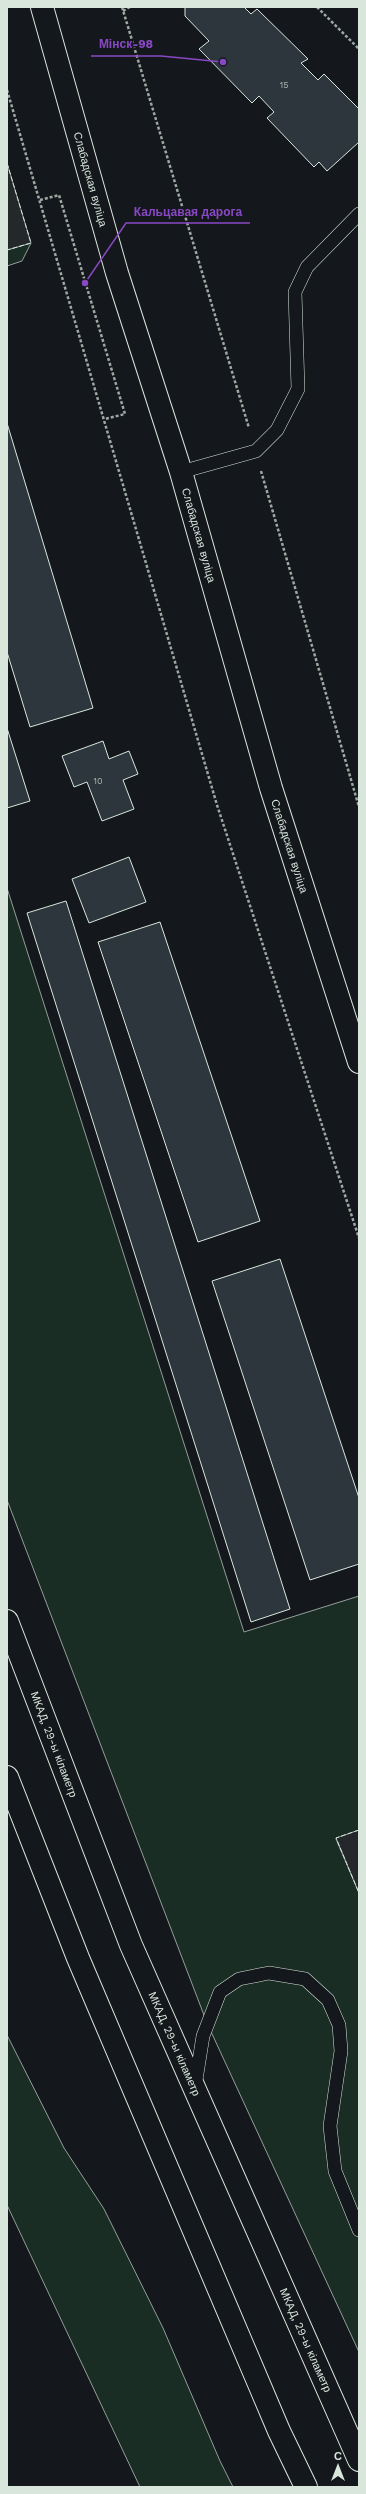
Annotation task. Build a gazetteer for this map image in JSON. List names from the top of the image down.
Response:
{
  "streets": {
    "main road": ["Слабадская вуліца", "МКАД, 29-ы кіламетр"]
  },
  "places": ["Мінск-98", "Кальцавая дарога"],
  "house_numbers": ["15", "10"],
  "north": "top"
}
